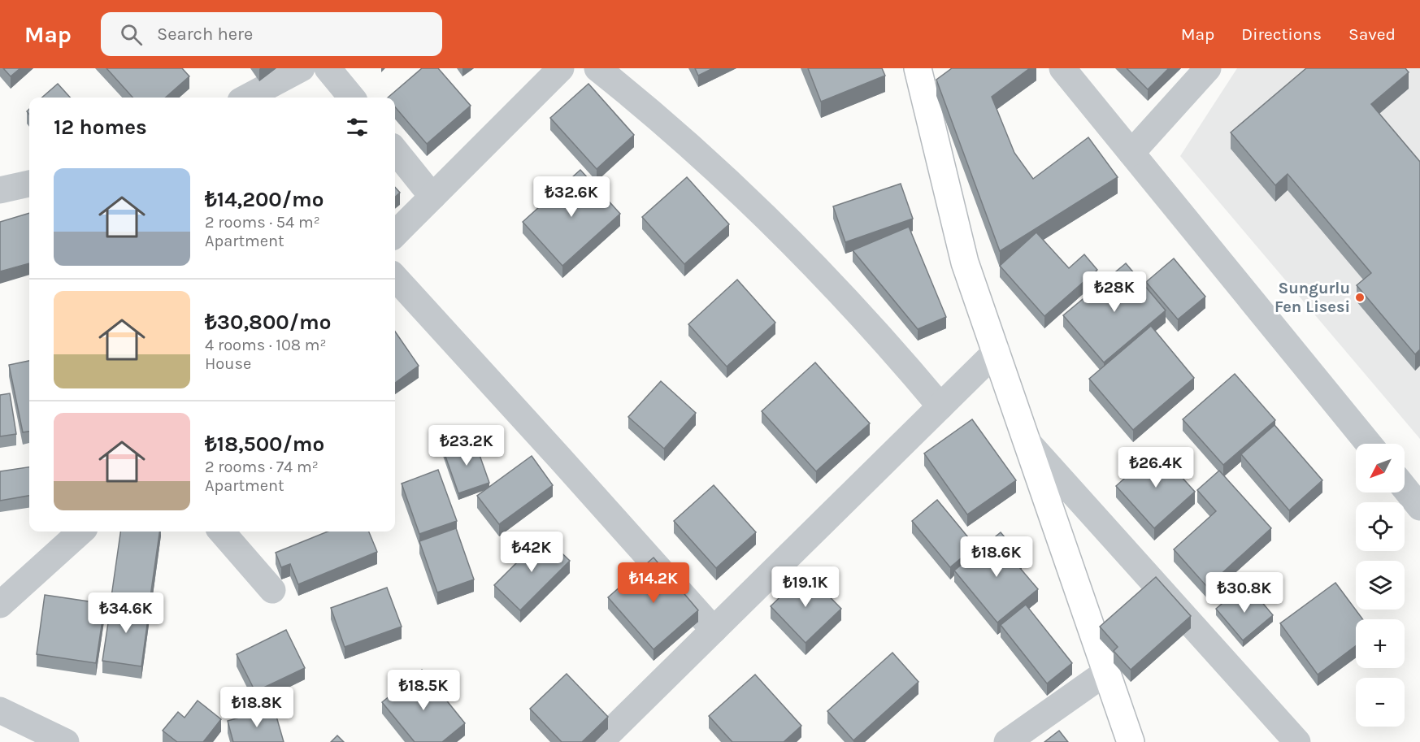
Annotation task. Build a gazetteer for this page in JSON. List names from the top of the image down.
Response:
{
  "places": ["Sungurlu Fen Lisesi"],
  "north": "bottom left",
  "page": {
    "header": "Map",
    "search": "Search here",
    "nav": ["Map", "Directions", "Saved"],
    "heading": "12 homes",
    "list": [
      {
        "name": "₺14,200/mo",
        "note": "2 rooms · 54 m² · Apartment"
      },
      {
        "name": "₺30,800/mo",
        "note": "4 rooms · 108 m² · House"
      },
      {
        "name": "₺18,500/mo",
        "note": "2 rooms · 74 m² · Apartment"
      }
    ],
    "price": [
      "₺32.6K",
      "₺28K",
      "₺23.2K",
      "₺26.4K",
      "₺42K",
      "₺18.6K",
      "₺14.2K",
      "₺19.1K",
      "₺30.8K",
      "₺34.6K",
      "₺18.5K",
      "₺18.8K"
    ],
    "map_buttons": ["+", "−"]
  }
}
